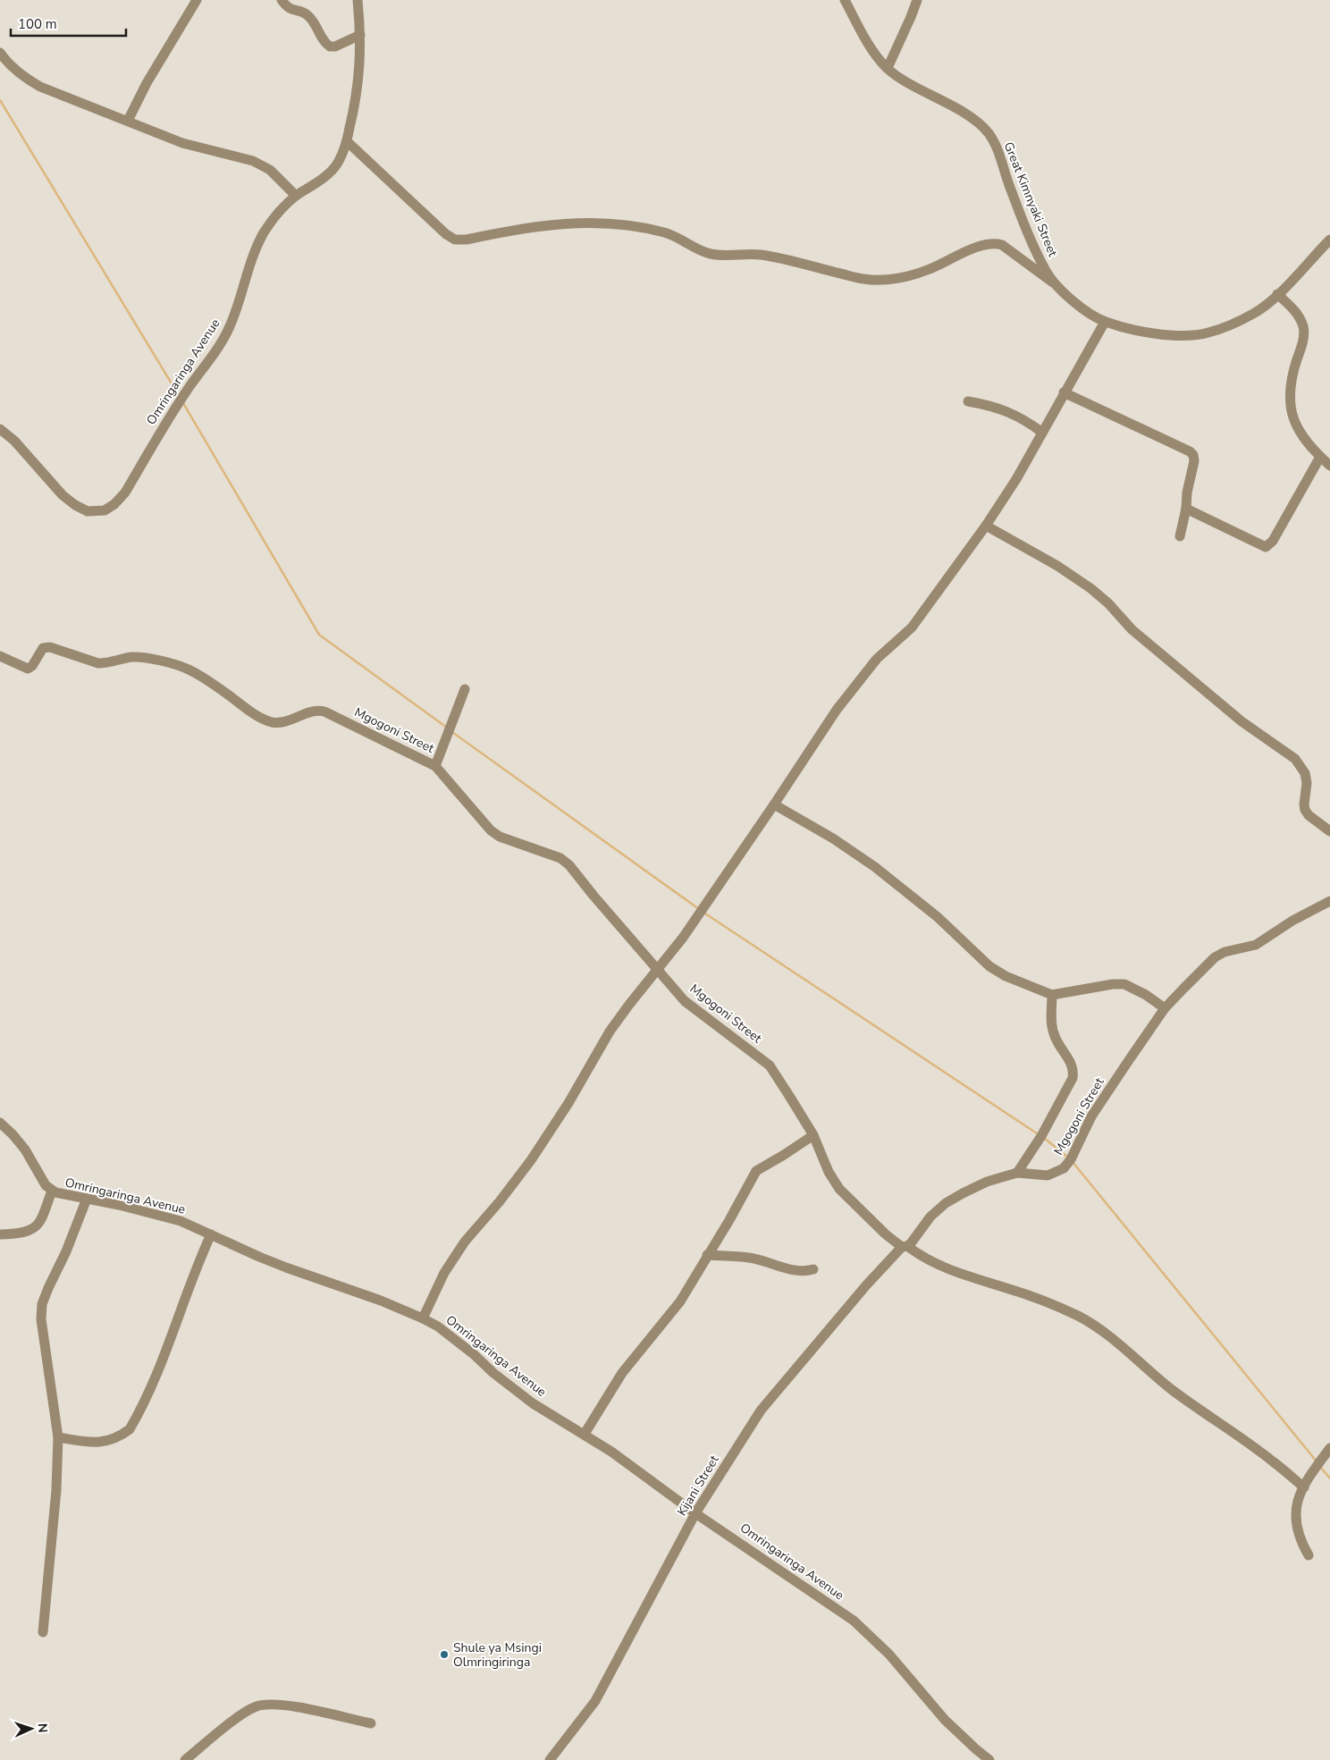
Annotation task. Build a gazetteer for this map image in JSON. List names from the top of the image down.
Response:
{
  "streets": {
    "street": [
      "Great Kimnyaki Street",
      "Omringaringa Avenue",
      "Mgogoni Street",
      "Kijani Street"
    ]
  },
  "crossings": [
    ["Omringaringa Avenue", "Kijani Street"],
    ["Mgogoni Street", "Kijani Street"]
  ],
  "places": ["Shule ya Msingi Olmringiringa"],
  "scale_bar": "100 m",
  "north": "right"
}
